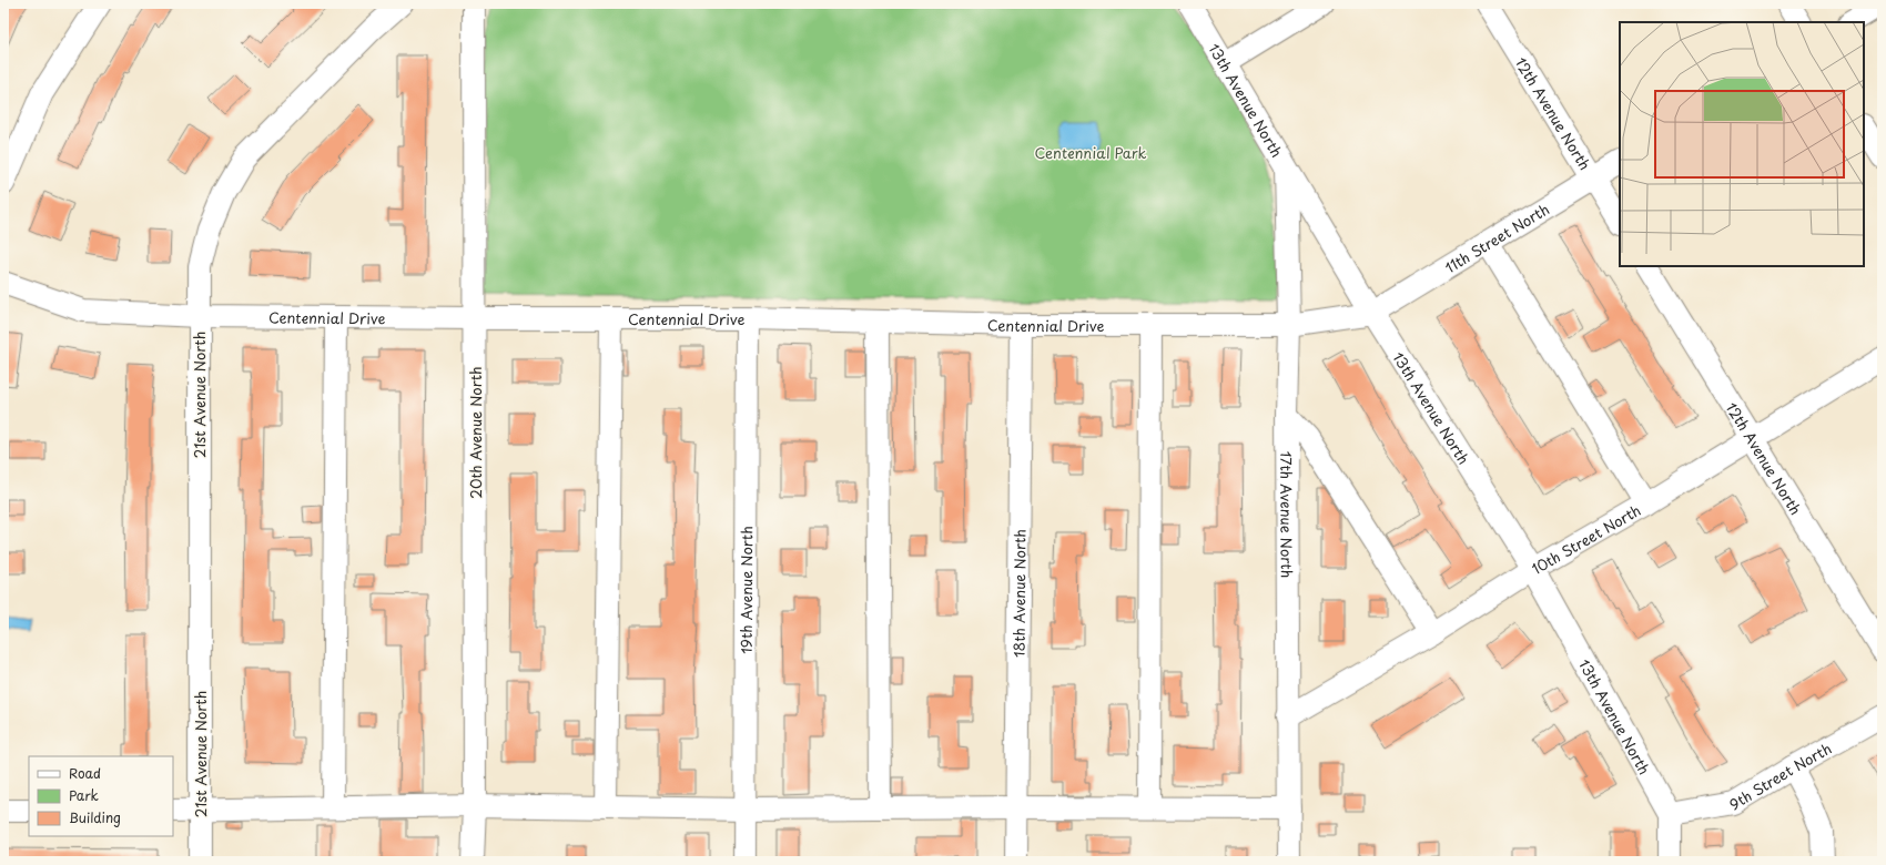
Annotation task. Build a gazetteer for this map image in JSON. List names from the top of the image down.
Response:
{
  "streets": {
    "street": [
      "13th Avenue North",
      "12th Avenue North",
      "11th Street North",
      "Centennial Drive",
      "21st Avenue North",
      "20th Avenue North",
      "17th Avenue North",
      "10th Street North",
      "19th Avenue North",
      "18th Avenue North",
      "9th Street North"
    ]
  },
  "crossings": [
    ["13th Avenue North", "11th Street North"],
    ["13th Avenue North", "Centennial Drive"],
    ["13th Avenue North", "17th Avenue North"],
    ["13th Avenue North", "10th Street North"],
    ["13th Avenue North", "9th Street North"],
    ["12th Avenue North", "11th Street North"],
    ["12th Avenue North", "10th Street North"],
    ["11th Street North", "Centennial Drive"],
    ["Centennial Drive", "21st Avenue North"],
    ["Centennial Drive", "20th Avenue North"],
    ["Centennial Drive", "17th Avenue North"],
    ["Centennial Drive", "19th Avenue North"],
    ["Centennial Drive", "18th Avenue North"],
    ["17th Avenue North", "10th Street North"]
  ],
  "parks": ["Centennial Park"],
  "legend": ["Road", "Park", "Building"]
}
